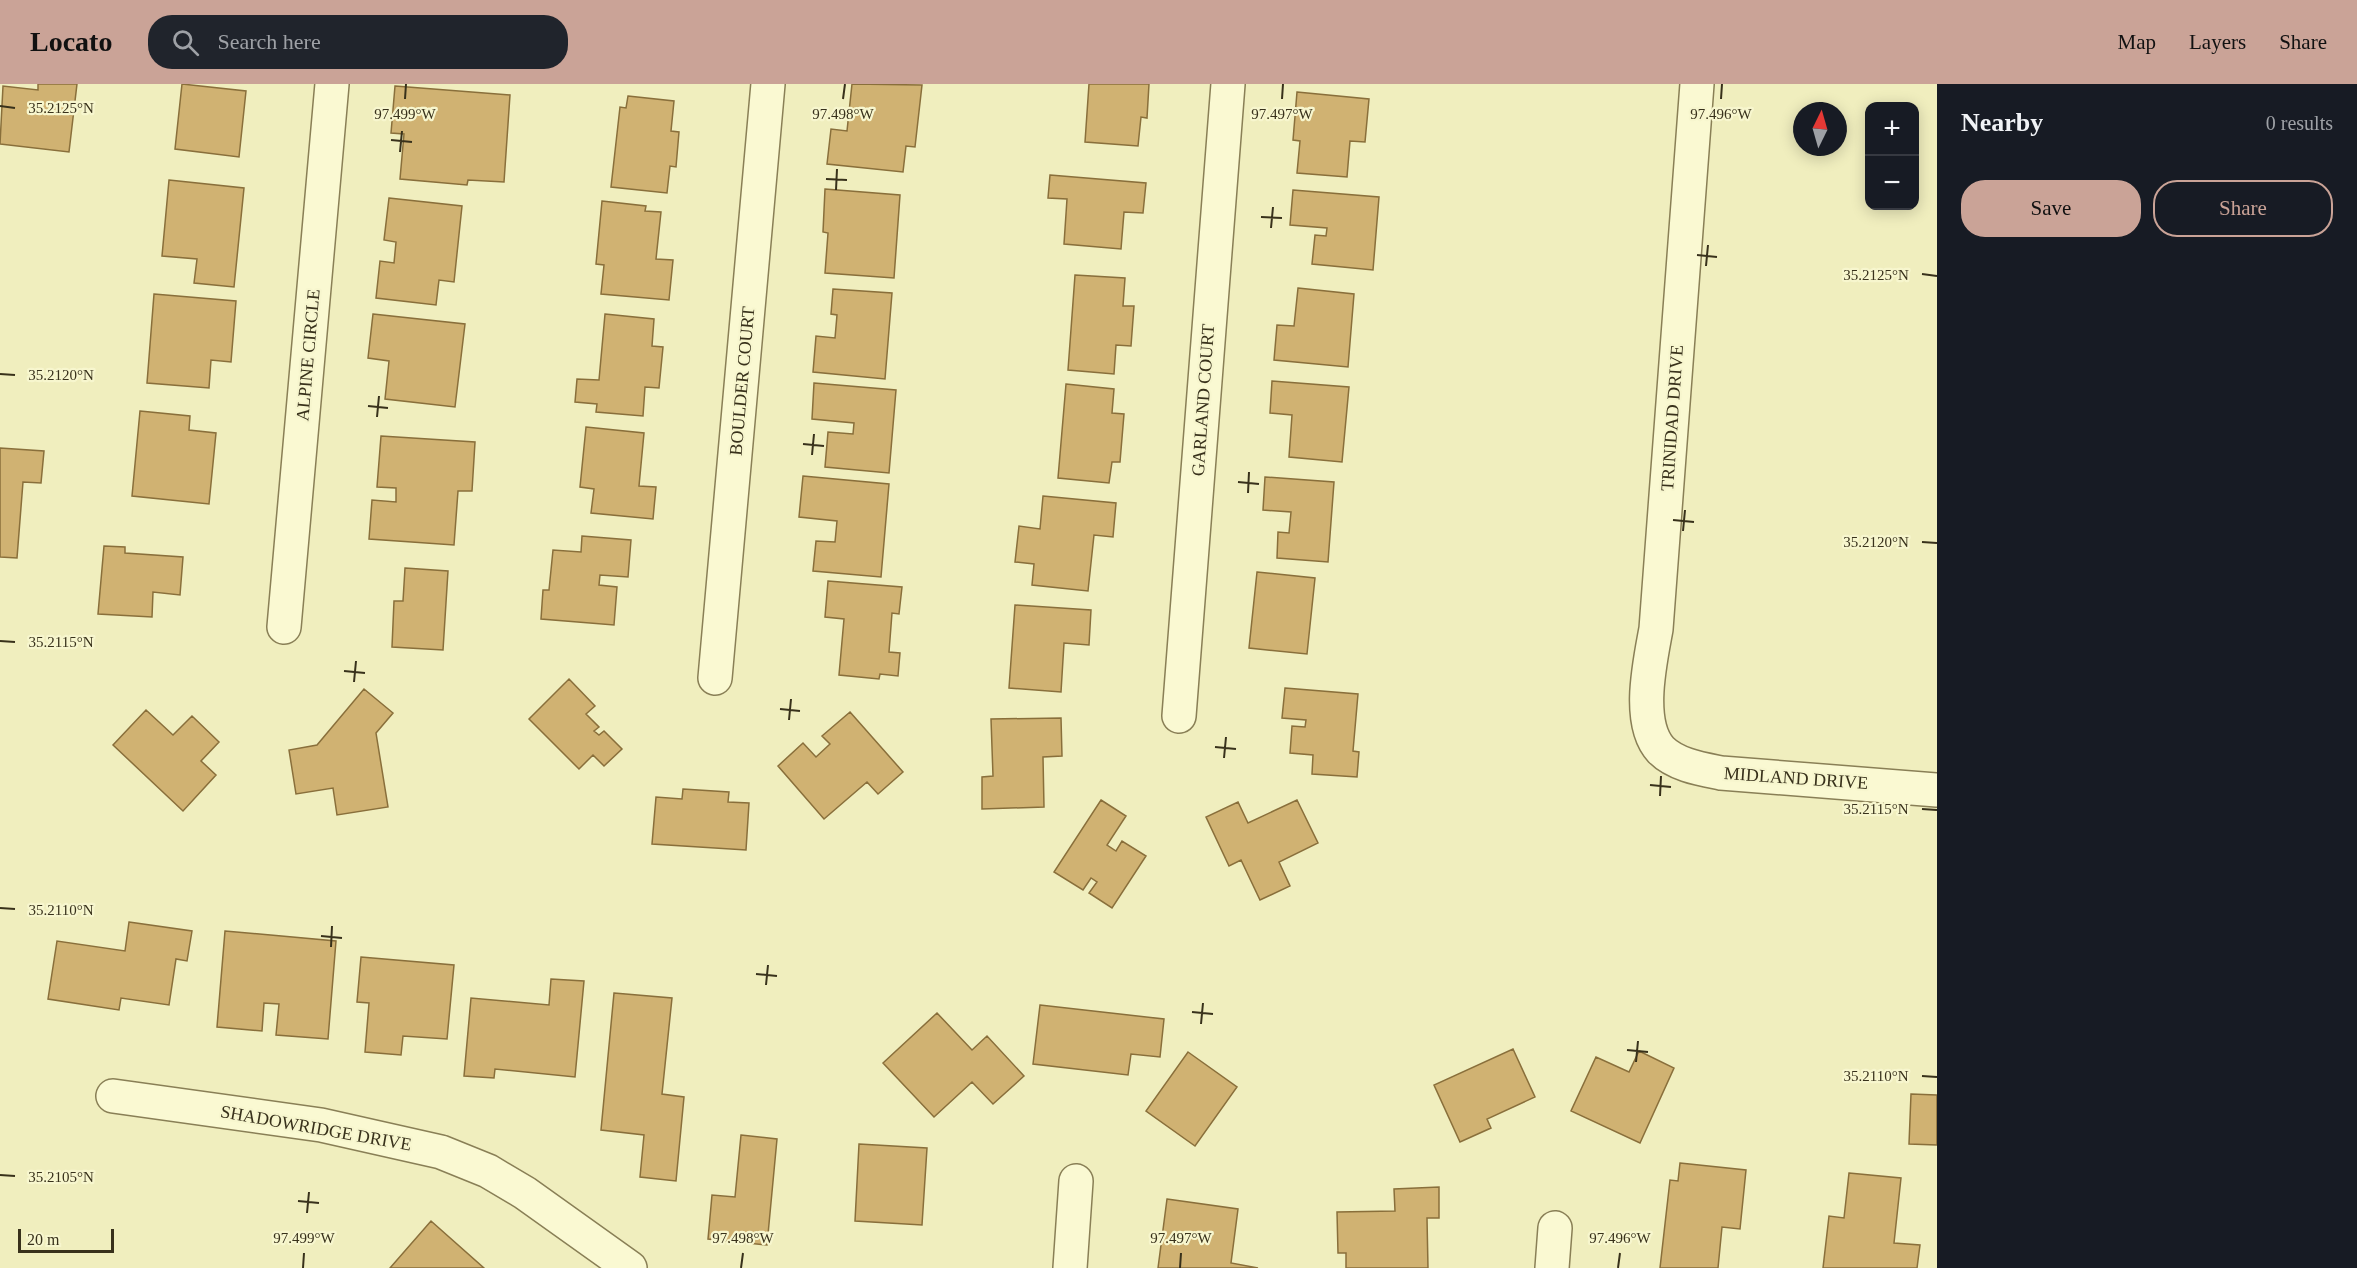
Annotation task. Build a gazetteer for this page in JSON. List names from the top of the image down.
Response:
{
  "streets": {
    "street": [
      "ALPINE CIRCLE",
      "BOULDER COURT",
      "GARLAND COURT",
      "TRINIDAD DRIVE",
      "MIDLAND DRIVE",
      "SHADOWRIDGE DRIVE"
    ]
  },
  "crossings": [
    ["TRINIDAD DRIVE", "MIDLAND DRIVE"]
  ],
  "scale_bar": "20 m",
  "north": "top",
  "page": {
    "header": "Locato",
    "search": "Search here",
    "nav": ["Map", "Layers", "Share"],
    "heading": ["Nearby", "0 results"],
    "map_buttons": ["+", "−"],
    "buttons": ["Save", "Share"],
    "scale": "20 m"
  },
  "coordinates": [
    "35.2125°N",
    "97.499°W",
    "97.498°W",
    "97.497°W",
    "97.496°W",
    "35.2120°N",
    "35.2115°N",
    "35.2110°N",
    "35.2105°N"
  ]
}
